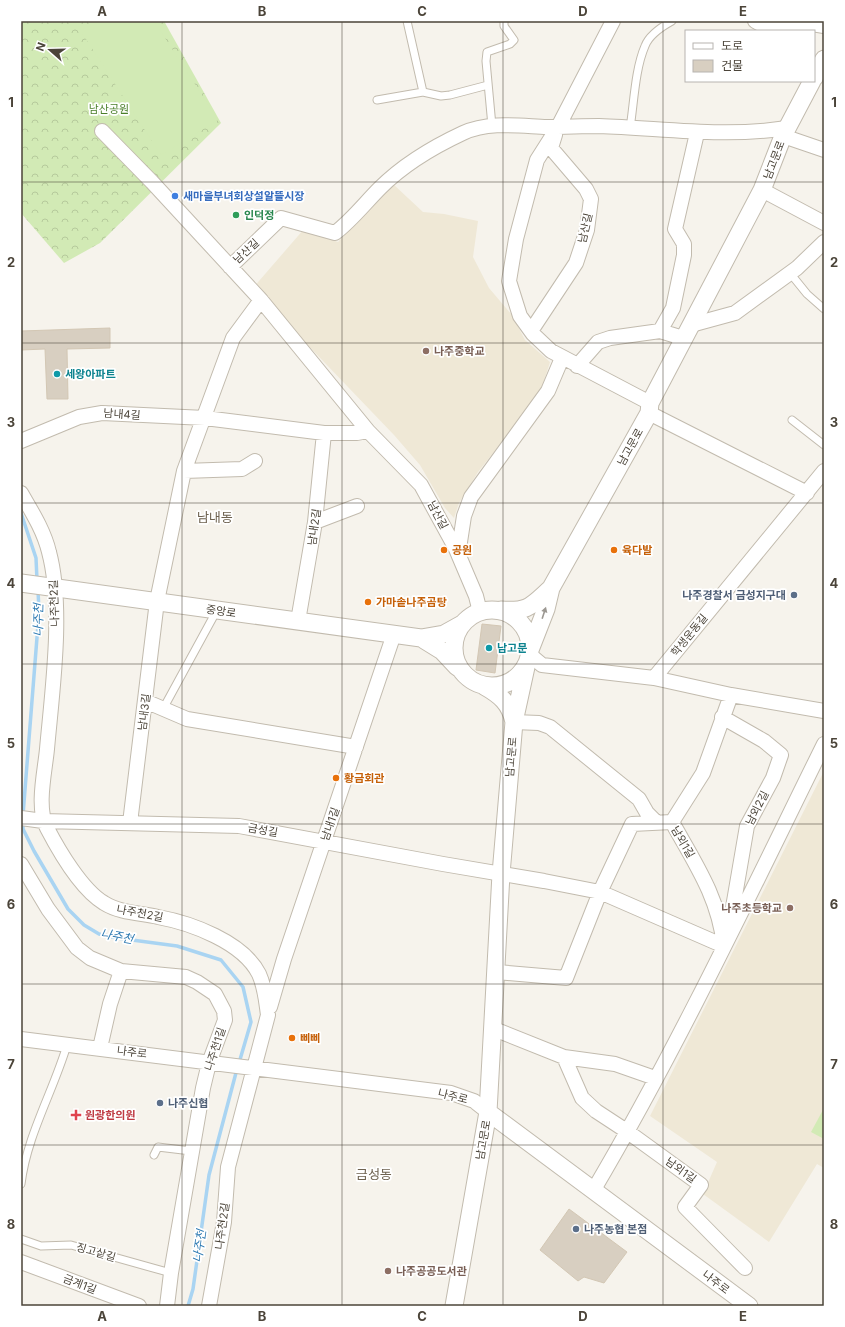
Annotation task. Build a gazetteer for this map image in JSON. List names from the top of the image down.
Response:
{
  "streets": {
    "street": [
      "남고문로",
      "남산길",
      "남내4길",
      "남내2길",
      "나주천2길",
      "중앙로",
      "학생운동길",
      "남내3길",
      "남외2길",
      "남내1길",
      "금성길",
      "남외1길",
      "나주천1길",
      "나주로",
      "금계1길"
    ],
    "lane": ["징고샅길"]
  },
  "crossings": [
    ["남고문로", "남산길"],
    ["남고문로", "금성길"],
    ["남고문로", "남외1길"],
    ["남고문로", "나주로"],
    ["남산길", "남내4길"],
    ["남내4길", "남내2길"],
    ["남내2길", "중앙로"],
    ["나주천2길", "중앙로"],
    ["나주천2길", "남내1길"],
    ["나주천2길", "금성길"],
    ["나주천2길", "나주로"],
    ["중앙로", "남내3길"],
    ["중앙로", "남내1길"],
    ["남내3길", "금성길"],
    ["남외2길", "남외1길"],
    ["남내1길", "금성길"],
    ["나주천1길", "나주로"],
    ["나주천1길", "징고샅길"]
  ],
  "districts": ["남내동", "금성동"],
  "water": ["나주천"],
  "parks": ["남산공원"],
  "places": {
    "other": [
      "새마을부녀회상설알뜰시장",
      "인덕정",
      "나주중학교",
      "세왕아파트",
      "공원",
      "육다발",
      "나주경찰서 금성지구대",
      "가마솥나주곰탕",
      "남고문",
      "황금회관",
      "나주초등학교",
      "삐삐",
      "나주신협",
      "나주농협 본점",
      "나주공공도서관"
    ],
    "health": ["원광한의원"]
  },
  "legend": ["도로", "건물"],
  "north": "left",
  "grid": {
    "columns": [
      "A",
      "B",
      "C",
      "D",
      "E"
    ],
    "rows": [
      "1",
      "2",
      "3",
      "4",
      "5",
      "6",
      "7",
      "8"
    ]
  }
}
